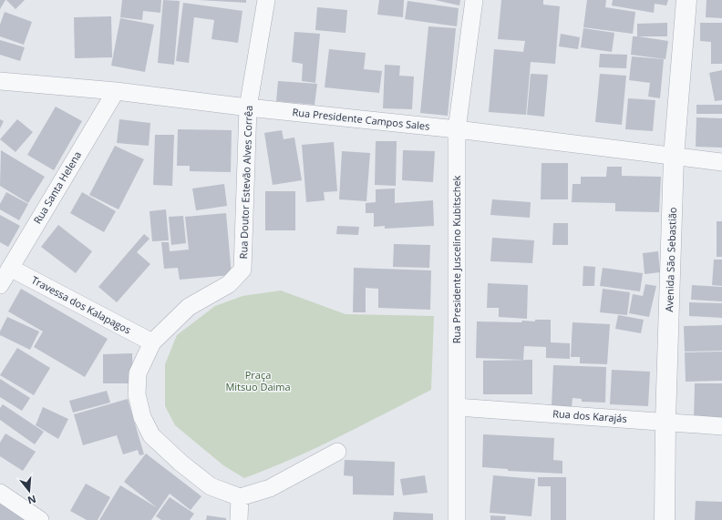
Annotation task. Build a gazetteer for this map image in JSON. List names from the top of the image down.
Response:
{
  "streets": {
    "street": [
      "Rua Presidente Campos Sales",
      "Rua Doutor Estevão Alves Corrêa",
      "Rua Santa Helena",
      "Rua Presidente Juscelino Kubitschek",
      "Avenida São Sebastião",
      "Travessa dos Kalapagos",
      "Rua dos Karajás"
    ]
  },
  "crossings": [
    ["Rua Presidente Campos Sales", "Rua Doutor Estevão Alves Corrêa"],
    ["Rua Presidente Campos Sales", "Rua Santa Helena"],
    ["Rua Presidente Campos Sales", "Rua Presidente Juscelino Kubitschek"],
    ["Rua Presidente Campos Sales", "Avenida São Sebastião"],
    ["Rua Doutor Estevão Alves Corrêa", "Travessa dos Kalapagos"],
    ["Rua Santa Helena", "Travessa dos Kalapagos"],
    ["Rua Presidente Juscelino Kubitschek", "Rua dos Karajás"],
    ["Avenida São Sebastião", "Rua dos Karajás"]
  ],
  "parks": ["Praça Mitsuo Daima"],
  "north": "bottom"
}
